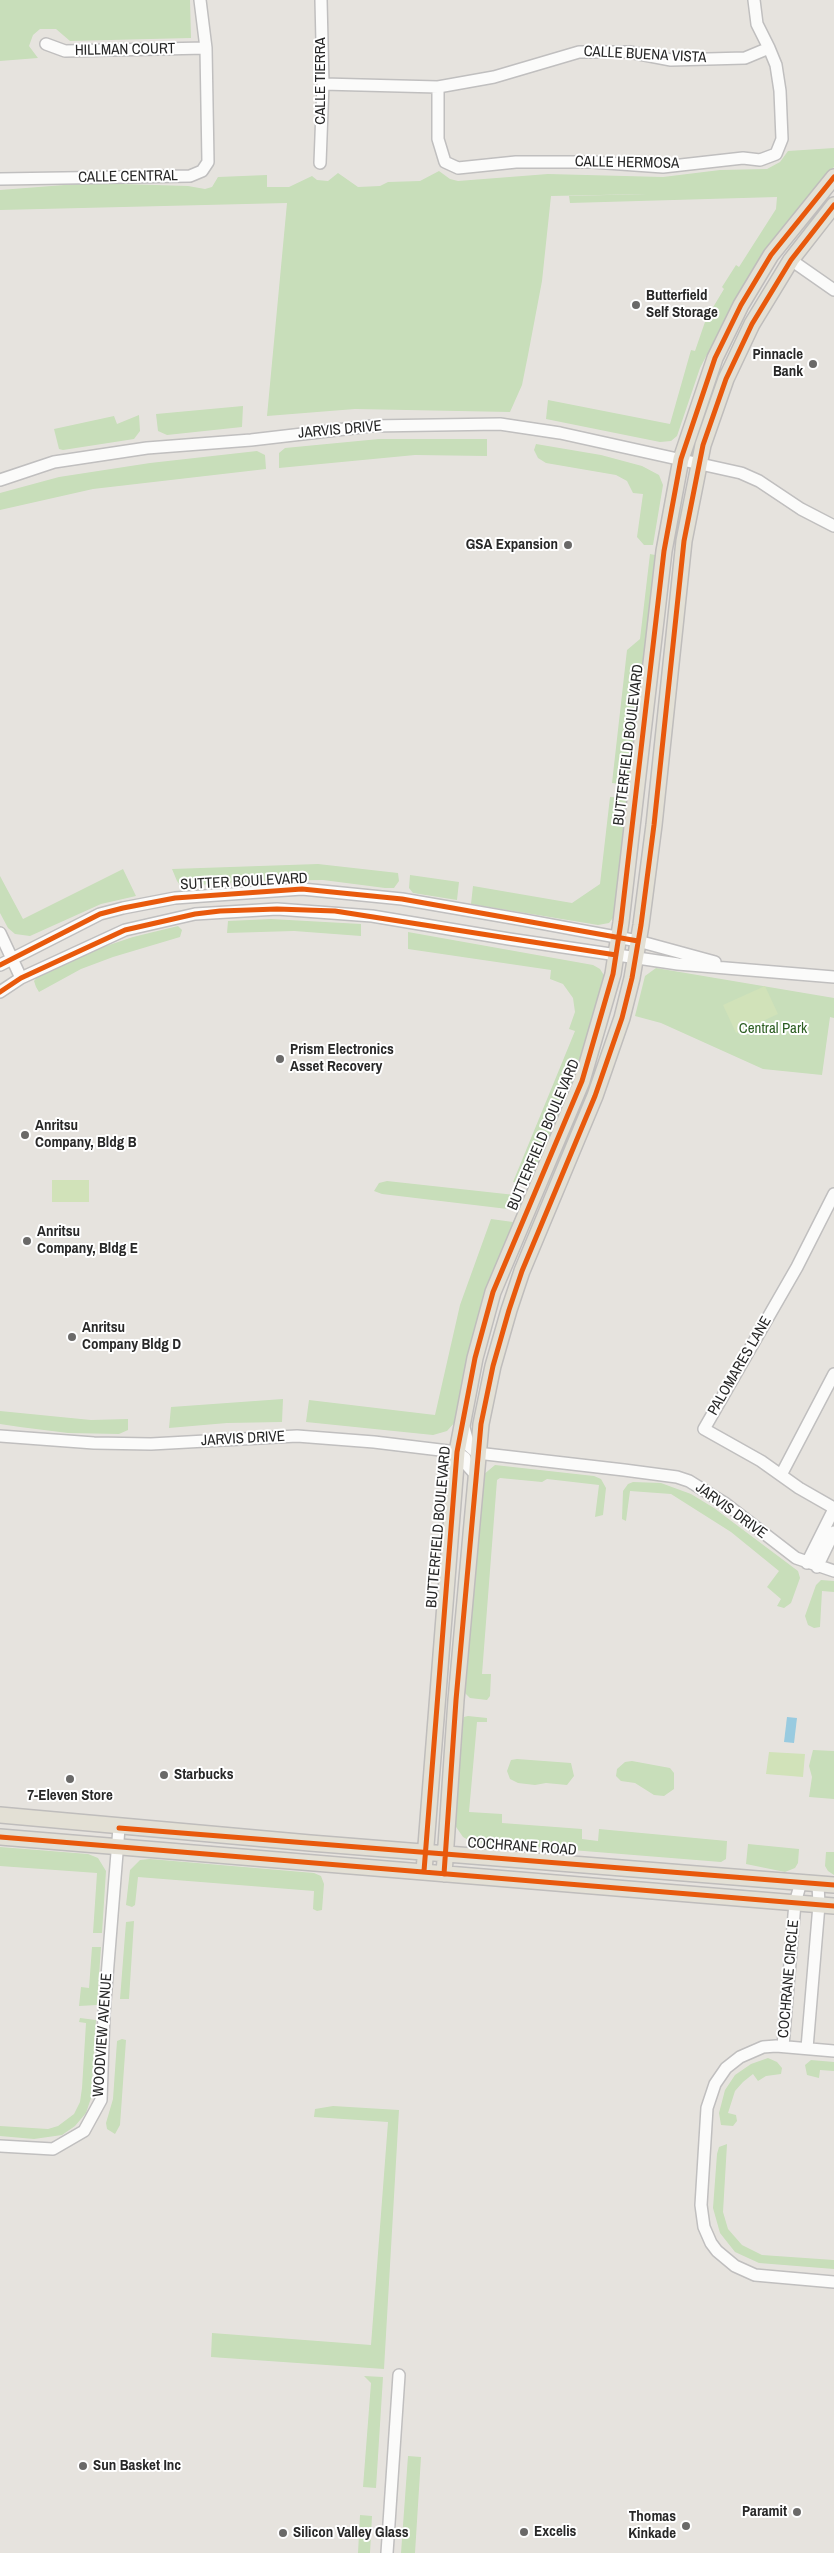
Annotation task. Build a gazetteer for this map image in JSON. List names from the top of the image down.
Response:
{
  "streets": {
    "main road": ["BUTTERFIELD BOULEVARD", "COCHRANE ROAD"],
    "street": [
      "HILLMAN COURT",
      "CALLE BUENA VISTA",
      "CALLE TIERRA",
      "CALLE HERMOSA",
      "CALLE CENTRAL",
      "JARVIS DRIVE",
      "SUTTER BOULEVARD",
      "PALOMARES LANE",
      "COCHRANE CIRCLE",
      "WOODVIEW AVENUE"
    ]
  },
  "crossings": [
    ["HILLMAN COURT", "CALLE CENTRAL"],
    ["CALLE BUENA VISTA", "CALLE TIERRA"],
    ["CALLE BUENA VISTA", "CALLE HERMOSA"],
    ["JARVIS DRIVE", "BUTTERFIELD BOULEVARD"],
    ["BUTTERFIELD BOULEVARD", "SUTTER BOULEVARD"],
    ["BUTTERFIELD BOULEVARD", "COCHRANE ROAD"],
    ["COCHRANE ROAD", "COCHRANE CIRCLE"],
    ["COCHRANE ROAD", "WOODVIEW AVENUE"]
  ],
  "parks": ["Central Park"],
  "places": [
    "Butterfield Self Storage",
    "Pinnacle Bank",
    "GSA Expansion",
    "Prism Electronics Asset Recovery",
    "Anritsu Company, Bldg B",
    "Anritsu Company, Bldg E",
    "Anritsu Company Bldg D",
    "Starbucks",
    "7-Eleven Store",
    "Sun Basket Inc",
    "Paramit",
    "Thomas Kinkade",
    "Excelis",
    "Silicon Valley Glass"
  ]
}
